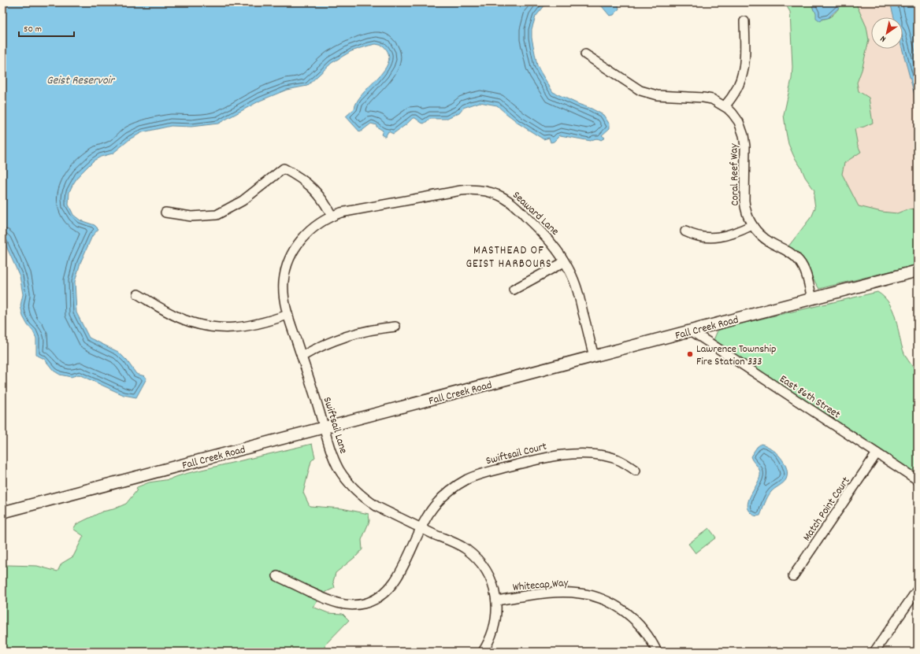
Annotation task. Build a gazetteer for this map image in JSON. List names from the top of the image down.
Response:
{
  "streets": {
    "main road": ["Fall Creek Road"],
    "street": [
      "Coral Reef Way",
      "Seaward Lane",
      "East 86th Street",
      "Swiftsail Lane",
      "Swiftsail Court",
      "Match Point Court",
      "Whitecap Way"
    ]
  },
  "crossings": [
    ["Coral Reef Way", "Fall Creek Road"],
    ["Seaward Lane", "Fall Creek Road"],
    ["Seaward Lane", "Swiftsail Lane"],
    ["Fall Creek Road", "East 86th Street"],
    ["Fall Creek Road", "Swiftsail Lane"],
    ["East 86th Street", "Match Point Court"],
    ["Swiftsail Lane", "Swiftsail Court"],
    ["Swiftsail Lane", "Whitecap Way"]
  ],
  "districts": ["MASTHEAD OF GEIST HARBOURS"],
  "water": ["Geist Reservoir"],
  "places": ["Lawrence Township Fire Station 333"],
  "scale_bar": "50 m",
  "north": "bottom left"
}
